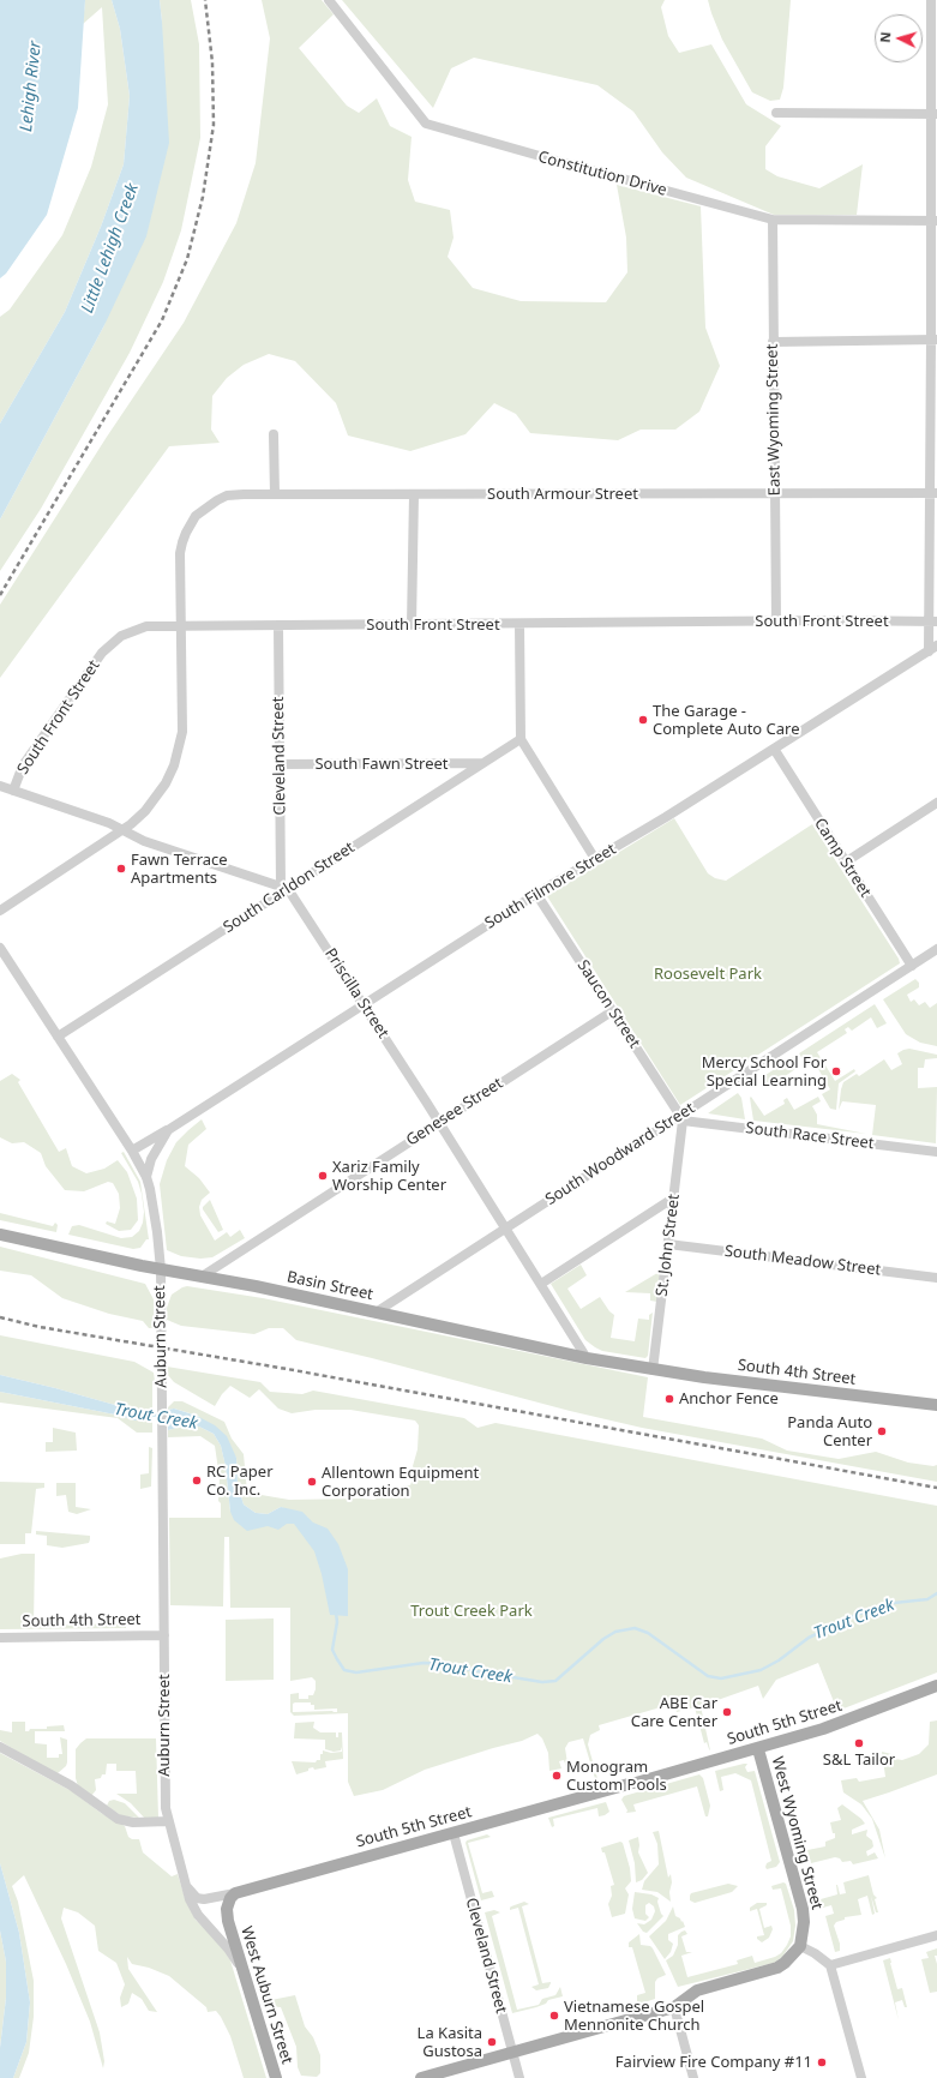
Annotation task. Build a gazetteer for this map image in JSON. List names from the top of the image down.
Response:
{
  "streets": {
    "main road": [
      "Basin Street",
      "South 4th Street",
      "South 5th Street",
      "West Wyoming Street",
      "West Auburn Street"
    ],
    "street": [
      "Constitution Drive",
      "East Wyoming Street",
      "South Armour Street",
      "South Front Street",
      "Cleveland Street",
      "South Fawn Street",
      "Camp Street",
      "South Filmore Street",
      "South Carldon Street",
      "Priscilla Street",
      "Saucon Street",
      "Genesee Street",
      "South Race Street",
      "South Woodward Street",
      "St. John Street",
      "South Meadow Street",
      "Auburn Street"
    ]
  },
  "crossings": [
    ["Constitution Drive", "East Wyoming Street"],
    ["East Wyoming Street", "South Armour Street"],
    ["East Wyoming Street", "South Front Street"],
    ["South Armour Street", "South Front Street"],
    ["South Front Street", "Cleveland Street"],
    ["Cleveland Street", "South Fawn Street"],
    ["Cleveland Street", "South Carldon Street"],
    ["Cleveland Street", "Priscilla Street"],
    ["Cleveland Street", "South 5th Street"],
    ["South Fawn Street", "South Carldon Street"],
    ["Camp Street", "South Filmore Street"],
    ["Camp Street", "South Woodward Street"],
    ["South Filmore Street", "Priscilla Street"],
    ["South Filmore Street", "Saucon Street"],
    ["South Filmore Street", "Auburn Street"],
    ["South Carldon Street", "Priscilla Street"],
    ["South Carldon Street", "Auburn Street"],
    ["Priscilla Street", "Genesee Street"],
    ["Priscilla Street", "South Woodward Street"],
    ["Priscilla Street", "Basin Street"],
    ["Saucon Street", "Genesee Street"],
    ["Saucon Street", "South Race Street"],
    ["Saucon Street", "South Woodward Street"],
    ["Saucon Street", "St. John Street"],
    ["Genesee Street", "Basin Street"],
    ["South Race Street", "South Woodward Street"],
    ["South Race Street", "St. John Street"],
    ["South Woodward Street", "St. John Street"],
    ["South Woodward Street", "Basin Street"],
    ["St. John Street", "South Meadow Street"],
    ["St. John Street", "Basin Street"],
    ["St. John Street", "South 4th Street"],
    ["Basin Street", "Auburn Street"],
    ["Basin Street", "South 4th Street"],
    ["Auburn Street", "South 4th Street"],
    ["Auburn Street", "West Auburn Street"],
    ["South 5th Street", "West Wyoming Street"],
    ["South 5th Street", "West Auburn Street"]
  ],
  "water": ["Lehigh River", "Little Lehigh Creek", "Trout Creek"],
  "parks": ["Roosevelt Park", "Trout Creek Park"],
  "places": [
    "The Garage - Complete Auto Care",
    "Fawn Terrace Apartments",
    "Mercy School For Special Learning",
    "Xariz Family Worship Center",
    "Anchor Fence",
    "Panda Auto Center",
    "RC Paper Co. Inc.",
    "Allentown Equipment Corporation",
    "ABE Car Care Center",
    "S&L Tailor",
    "Monogram Custom Pools",
    "Vietnamese Gospel Mennonite Church",
    "La Kasita Gustosa",
    "Fairview Fire Company #11"
  ],
  "north": "left"
}
